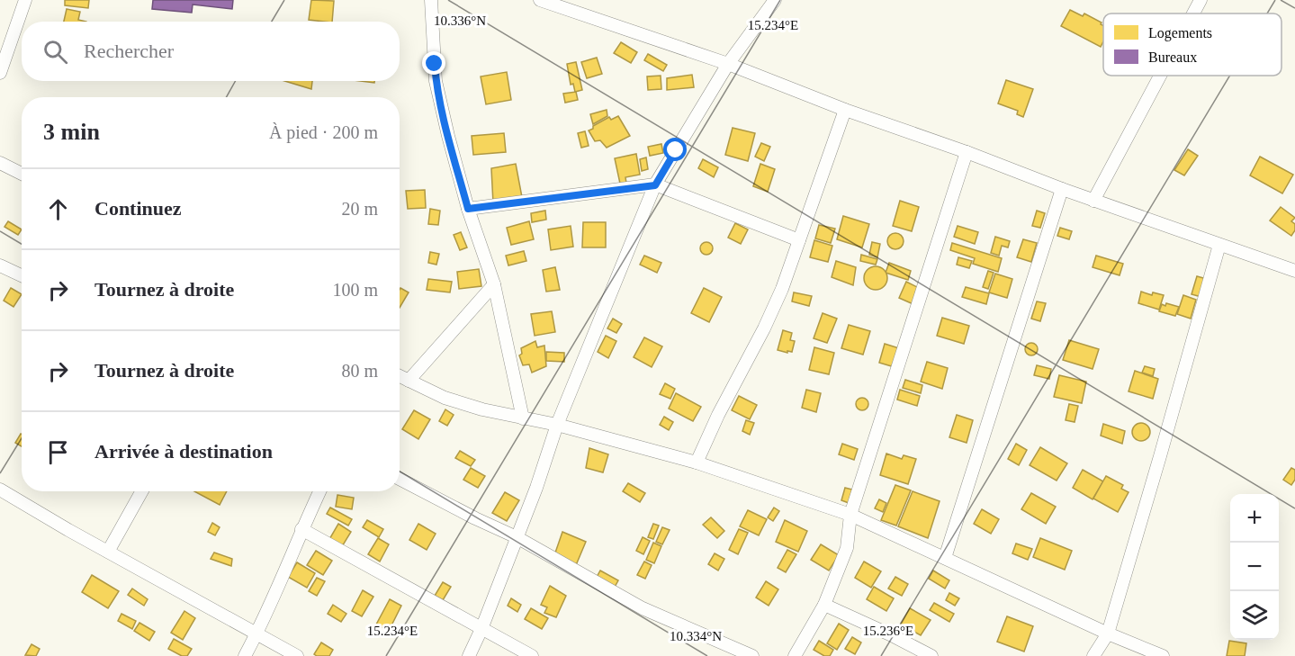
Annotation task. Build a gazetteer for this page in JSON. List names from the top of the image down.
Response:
{
  "legend": ["Logements", "Bureaux"],
  "page": {
    "search": "Rechercher",
    "heading": ["3 min", "À pied · 200 m"],
    "list": [
      ["Continuez", "20 m"],
      ["Tournez à droite", "100 m"],
      ["Tournez à droite", "80 m"],
      "Arrivée à destination"
    ],
    "map_buttons": ["+", "−"]
  },
  "coordinates": [
    "10.336°N",
    "15.234°E",
    "15.236°E",
    "10.334°N"
  ]
}
